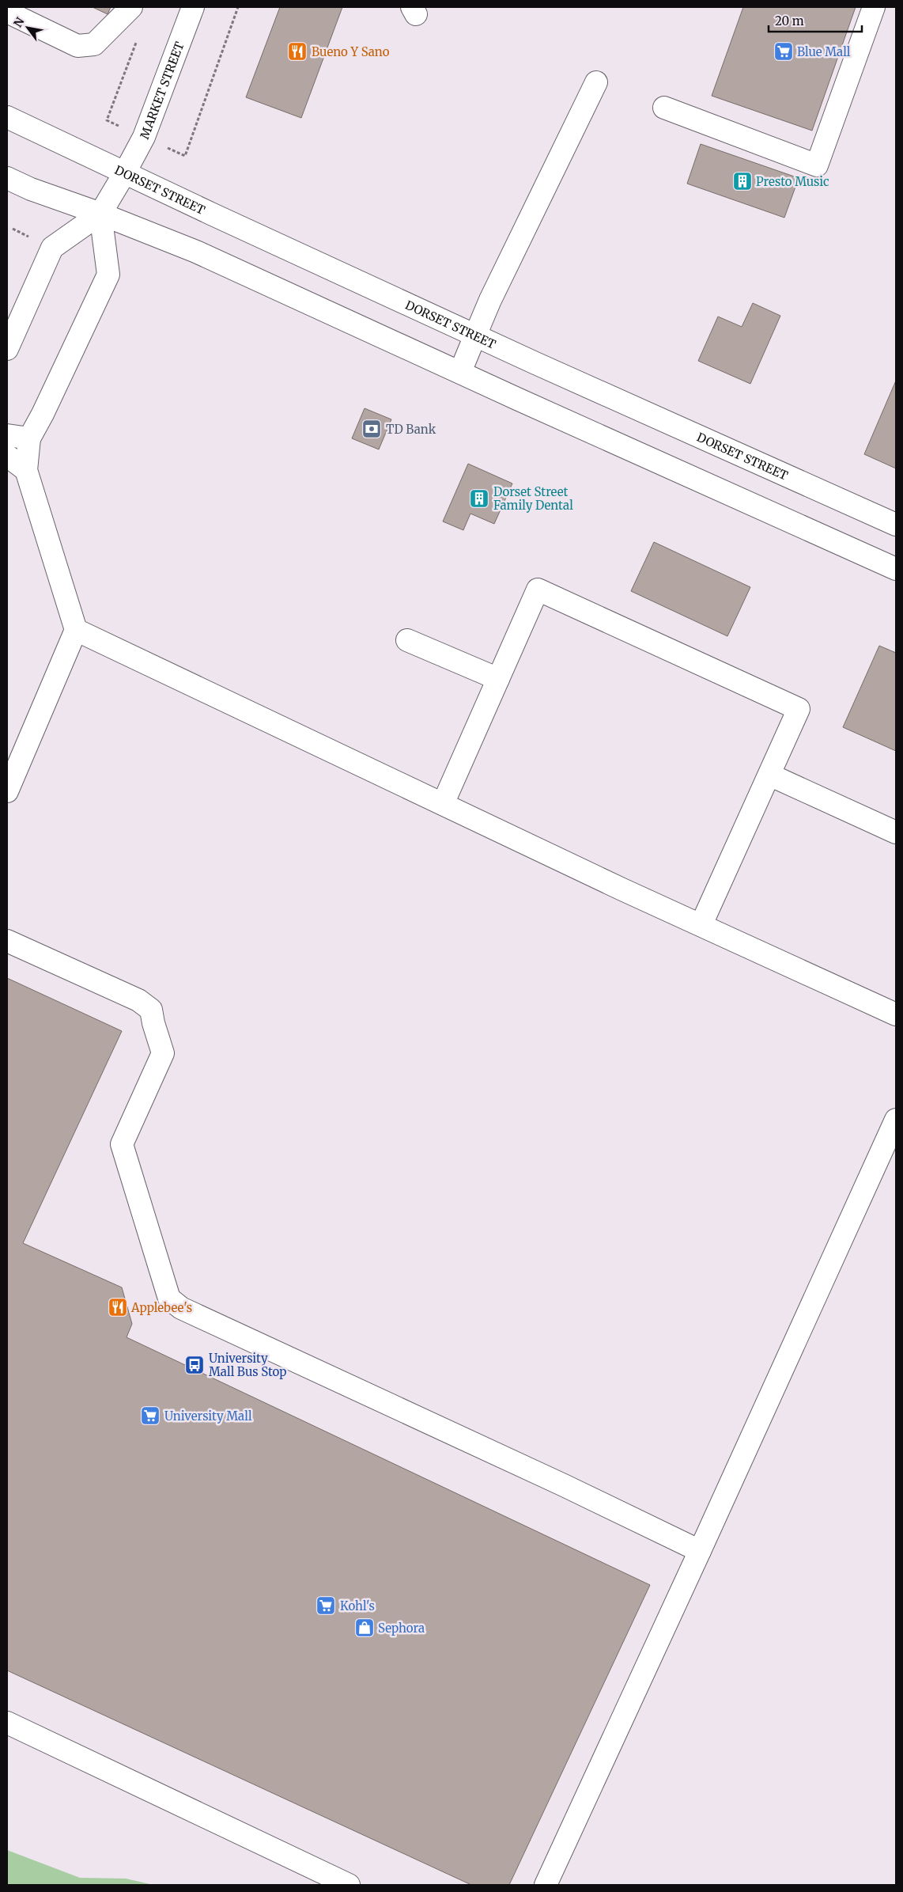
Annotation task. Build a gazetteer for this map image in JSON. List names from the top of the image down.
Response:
{
  "streets": {
    "main road": ["MARKET STREET", "DORSET STREET"]
  },
  "crossings": [
    ["MARKET STREET", "DORSET STREET"]
  ],
  "places": {
    "restaurant": ["Bueno Y Sano", "Applebee's"],
    "supermarket": ["Blue Mall", "University Mall", "Kohl's"],
    "building": ["Presto Music", "Dorset Street Family Dental"],
    "bank": ["TD Bank"],
    "bus stop": ["University Mall Bus Stop"],
    "shop": ["Sephora"]
  },
  "scale_bar": "20 m",
  "north": "top left"
}
